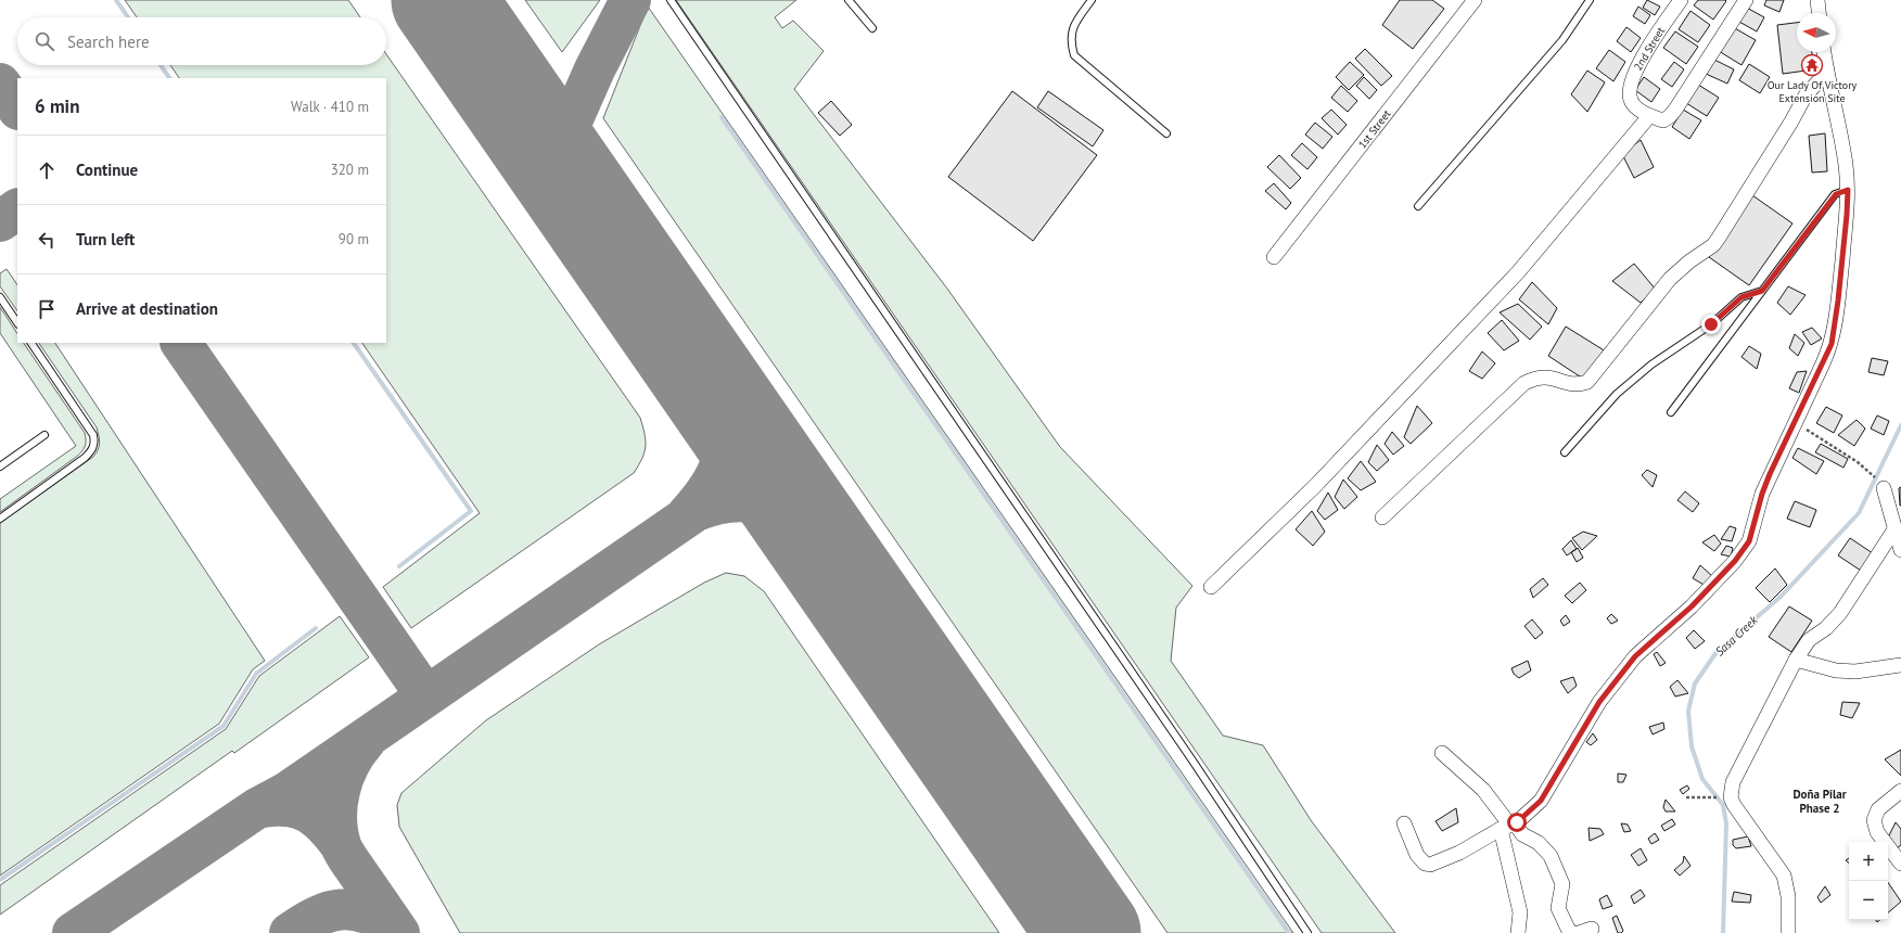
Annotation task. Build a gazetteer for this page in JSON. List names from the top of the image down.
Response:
{
  "streets": {
    "street": ["2nd Street", "1st Street"]
  },
  "districts": ["Doña Pilar Phase 2"],
  "water": ["Sasa Creek"],
  "places": {
    "temple": ["Our Lady Of Victory Extension Site"]
  },
  "north": "left",
  "page": {
    "search": "Search here",
    "heading": ["6 min", "Walk · 410 m"],
    "list": [
      ["Continue", "320 m"],
      ["Turn left", "90 m"],
      "Arrive at destination"
    ],
    "map_buttons": ["+", "−"]
  }
}
